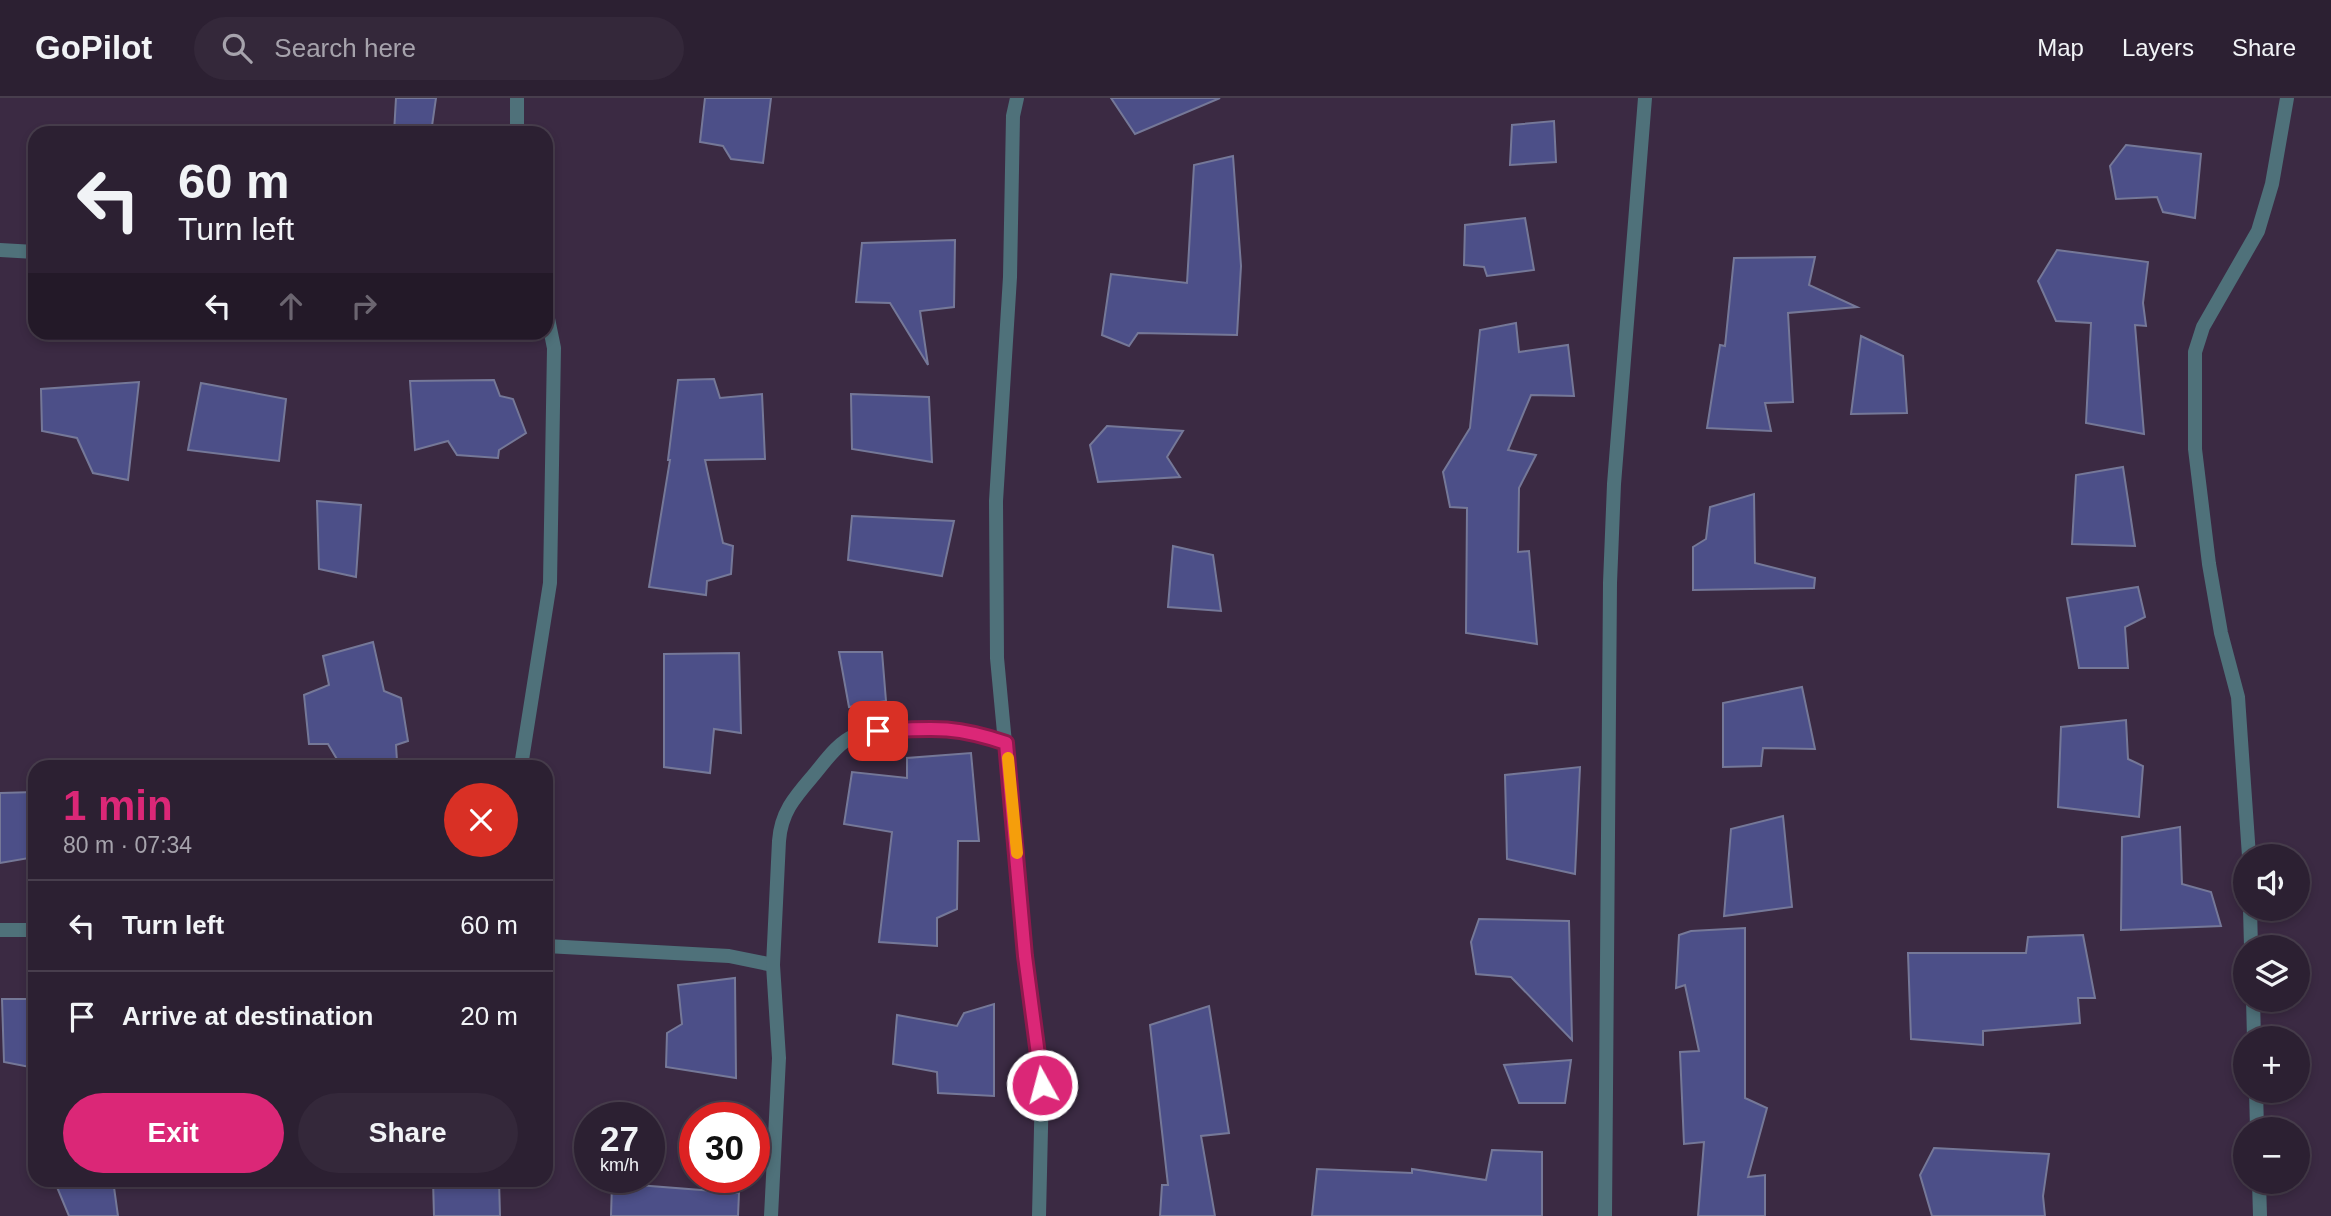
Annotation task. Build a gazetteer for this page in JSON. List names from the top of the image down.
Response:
{
  "page": {
    "header": "GoPilot",
    "search": "Search here",
    "nav": ["Map", "Layers", "Share"],
    "turn": ["60 m", "Turn left"],
    "heading": ["1 min", "80 m · 07:34"],
    "map_buttons": ["+", "−"],
    "list": [
      {
        "name": "Turn left",
        "value": "60 m"
      },
      {
        "name": "Arrive at destination",
        "value": "20 m"
      }
    ],
    "buttons": ["Exit", "Share"],
    "speed": "27 km/h",
    "limit": "30"
  }
}
